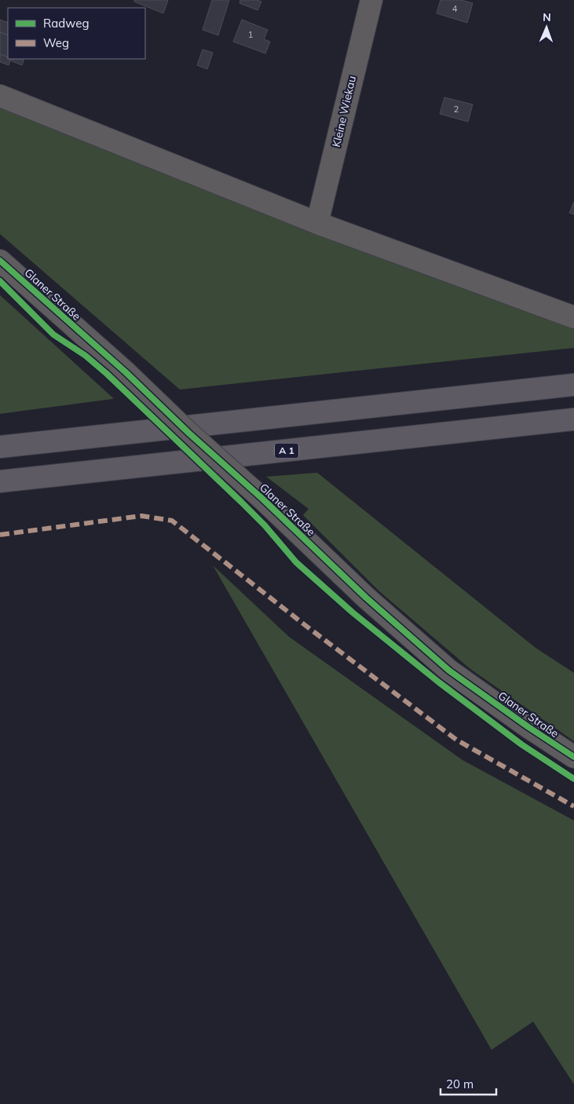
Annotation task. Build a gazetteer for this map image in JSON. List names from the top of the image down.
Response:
{
  "streets": {
    "highway": ["A 1"],
    "street": ["Kleine Wiekau", "Glaner Straße"]
  },
  "house_numbers": ["4", "1", "2"],
  "legend": ["Radweg", "Weg"],
  "scale_bar": "20 m",
  "north": "top"
}
